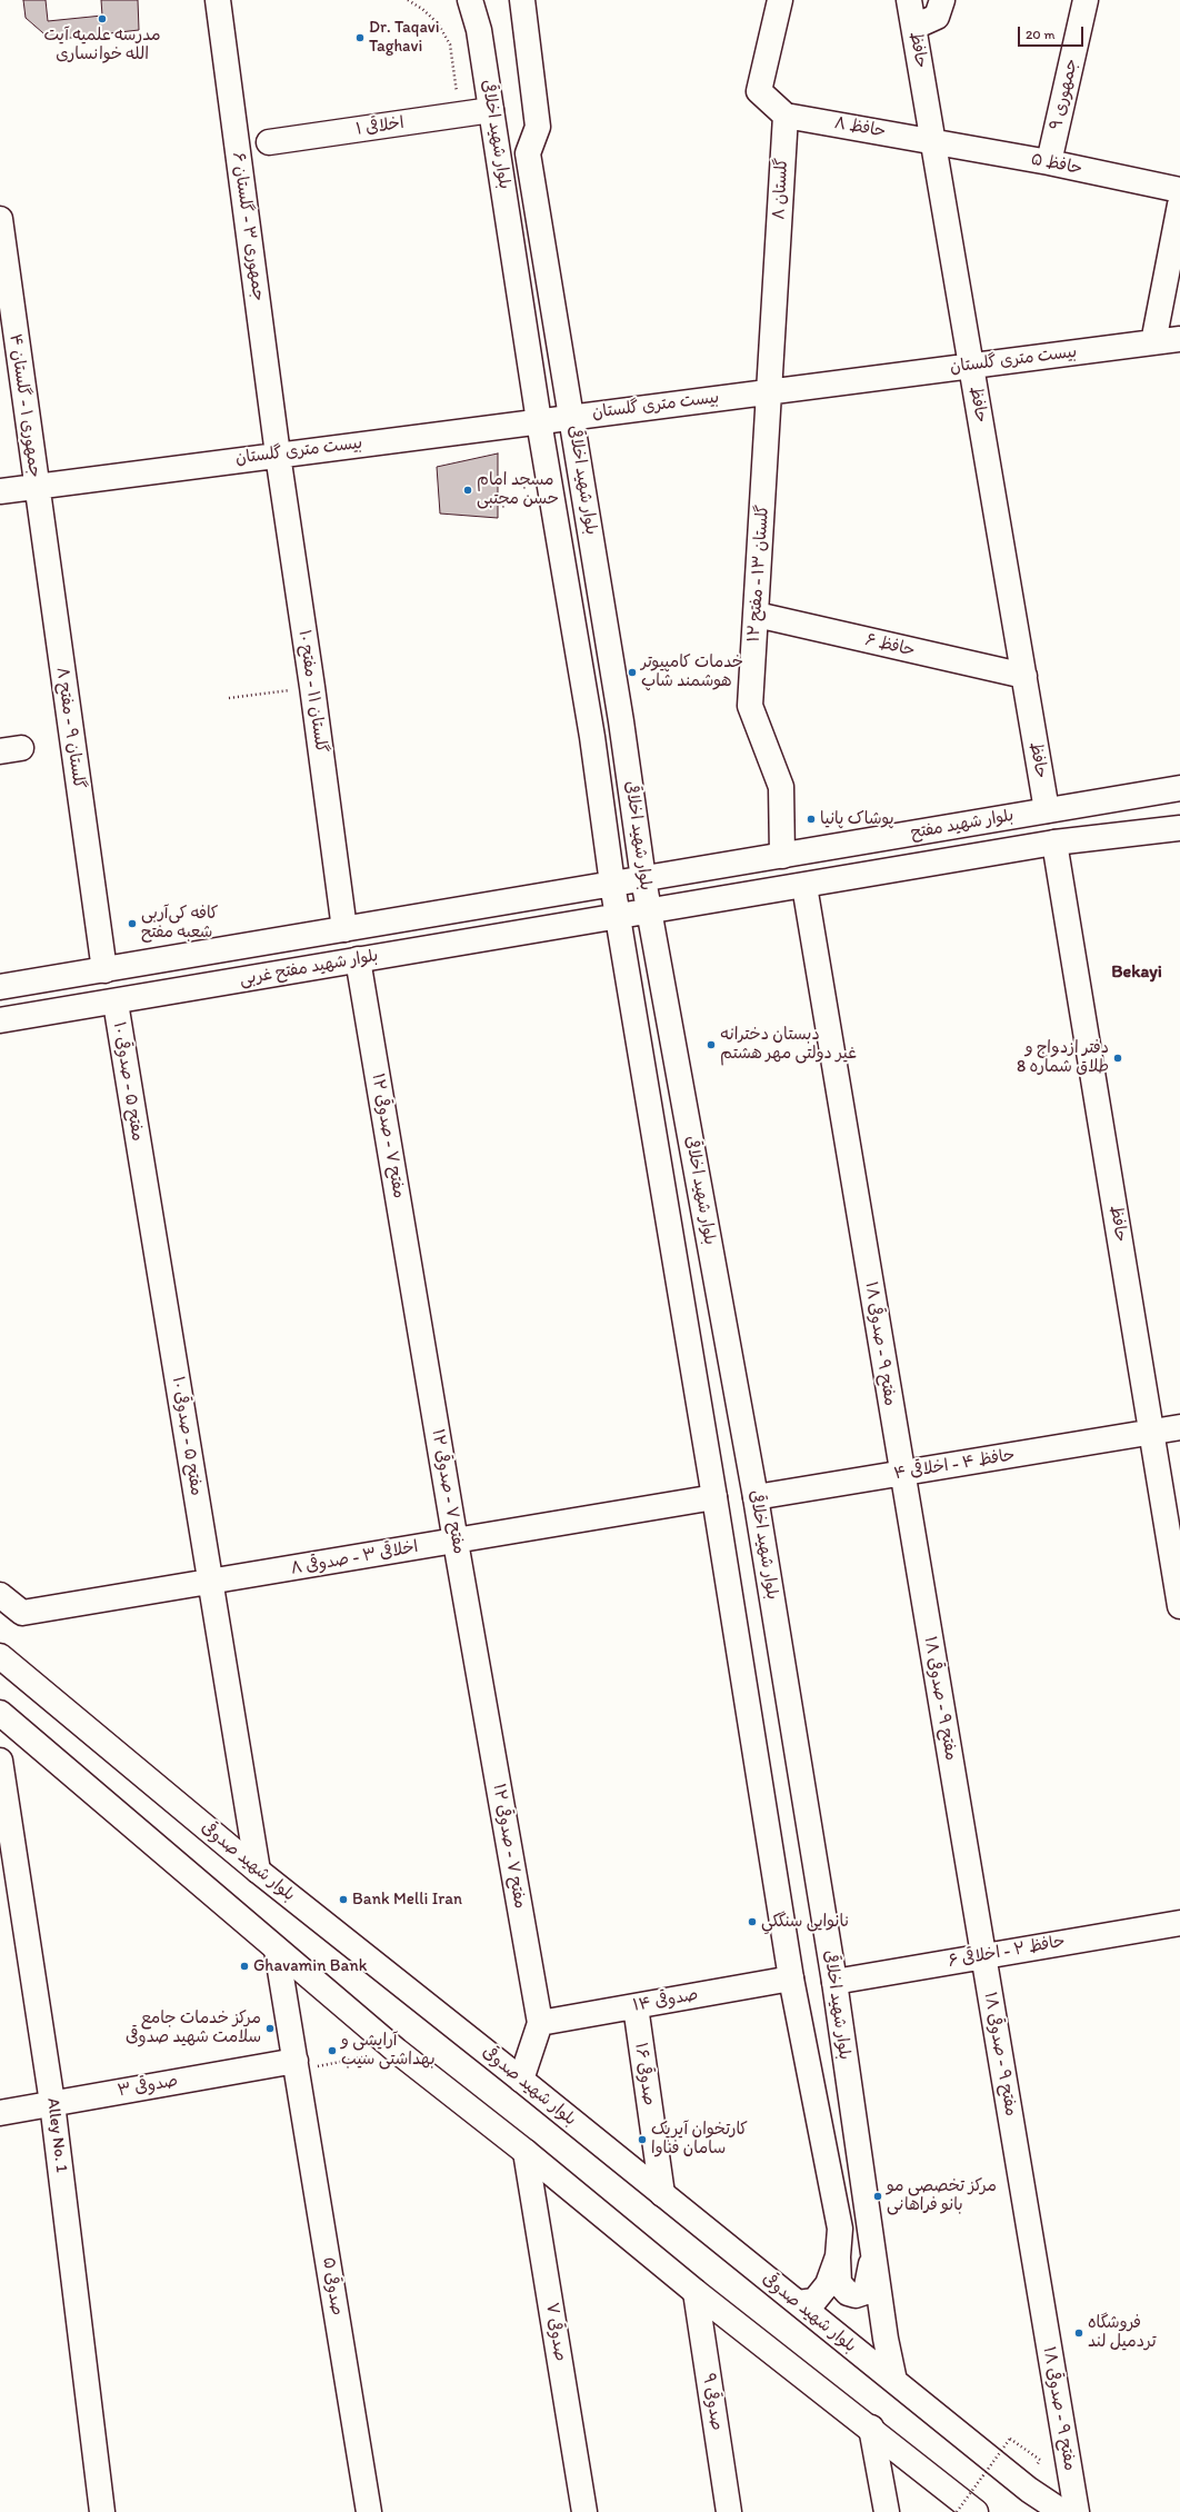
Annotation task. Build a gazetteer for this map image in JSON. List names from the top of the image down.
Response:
{
  "streets": {
    "street": [
      "حافظ",
      "جمهوری ۹",
      "اخلاقی ۱",
      "حافظ ۸",
      "بلوار شهید اخلاقی",
      "حافظ ۵",
      "گلستان ۸",
      "جمهوری ۳ - گلستان ۶",
      "بیست متری گلستان",
      "جمهوری ۱ - گلستان ۴",
      "گلستان ۱۳ - مفتح ۱۲",
      "حافظ ۶",
      "گلستان ۱۱ - مفتح ۱۰",
      "گلستان ۹ - مفتح ۸",
      "بلوار شهید مفتح",
      "بلوار شهید مفتح غربی",
      "مفتح ۵ - صدوقی ۱۰",
      "مفتح ۷ - صدوقی ۱۲",
      "مفتح ۹ - صدوقی ۱۸",
      "حافظ ۴ - اخلاقی ۴",
      "اخلاقی ۳ - صدوقی ۸",
      "بلوار شهید صدوقی",
      "حافظ ۲ - اخلاقی ۶",
      "صدوقی ۱۴",
      "صدوقی ۱۶",
      "صدوقی ۳",
      "Alley No. 1",
      "صدوقی ۵",
      "صدوقی ۷",
      "صدوقی ۹"
    ]
  },
  "crossings": [
    ["حافظ", "حافظ ۸"],
    ["حافظ", "حافظ ۵"],
    ["حافظ", "بیست متری گلستان"],
    ["حافظ", "حافظ ۶"],
    ["حافظ", "بلوار شهید مفتح"],
    ["حافظ", "حافظ ۴ - اخلاقی ۴"],
    ["جمهوری ۹", "حافظ ۵"],
    ["اخلاقی ۱", "بلوار شهید اخلاقی"],
    ["حافظ ۸", "حافظ ۵"],
    ["حافظ ۸", "گلستان ۸"],
    ["بلوار شهید اخلاقی", "بیست متری گلستان"],
    ["بلوار شهید اخلاقی", "بلوار شهید مفتح"],
    ["بلوار شهید اخلاقی", "بلوار شهید مفتح غربی"],
    ["بلوار شهید اخلاقی", "حافظ ۴ - اخلاقی ۴"],
    ["بلوار شهید اخلاقی", "اخلاقی ۳ - صدوقی ۸"],
    ["بلوار شهید اخلاقی", "بلوار شهید صدوقی"],
    ["بلوار شهید اخلاقی", "حافظ ۲ - اخلاقی ۶"],
    ["بلوار شهید اخلاقی", "صدوقی ۱۴"],
    ["گلستان ۸", "بیست متری گلستان"],
    ["گلستان ۸", "گلستان ۱۳ - مفتح ۱۲"],
    ["جمهوری ۳ - گلستان ۶", "بیست متری گلستان"],
    ["جمهوری ۳ - گلستان ۶", "گلستان ۱۱ - مفتح ۱۰"],
    ["بیست متری گلستان", "جمهوری ۱ - گلستان ۴"],
    ["بیست متری گلستان", "گلستان ۱۳ - مفتح ۱۲"],
    ["بیست متری گلستان", "گلستان ۱۱ - مفتح ۱۰"],
    ["بیست متری گلستان", "گلستان ۹ - مفتح ۸"],
    ["جمهوری ۱ - گلستان ۴", "گلستان ۹ - مفتح ۸"],
    ["گلستان ۱۳ - مفتح ۱۲", "حافظ ۶"],
    ["گلستان ۱۳ - مفتح ۱۲", "بلوار شهید مفتح"],
    ["گلستان ۱۱ - مفتح ۱۰", "بلوار شهید مفتح غربی"],
    ["گلستان ۹ - مفتح ۸", "بلوار شهید مفتح غربی"],
    ["بلوار شهید مفتح", "بلوار شهید مفتح غربی"],
    ["بلوار شهید مفتح", "مفتح ۹ - صدوقی ۱۸"],
    ["بلوار شهید مفتح غربی", "مفتح ۵ - صدوقی ۱۰"],
    ["بلوار شهید مفتح غربی", "مفتح ۷ - صدوقی ۱۲"],
    ["مفتح ۵ - صدوقی ۱۰", "اخلاقی ۳ - صدوقی ۸"],
    ["مفتح ۵ - صدوقی ۱۰", "بلوار شهید صدوقی"],
    ["مفتح ۷ - صدوقی ۱۲", "اخلاقی ۳ - صدوقی ۸"],
    ["مفتح ۷ - صدوقی ۱۲", "صدوقی ۱۴"],
    ["مفتح ۹ - صدوقی ۱۸", "حافظ ۴ - اخلاقی ۴"],
    ["مفتح ۹ - صدوقی ۱۸", "حافظ ۲ - اخلاقی ۶"],
    ["بلوار شهید صدوقی", "صدوقی ۱۶"],
    ["صدوقی ۱۴", "صدوقی ۱۶"],
    ["صدوقی ۳", "Alley No. 1"],
    ["صدوقی ۳", "صدوقی ۵"]
  ],
  "districts": ["Bekayi"],
  "places": [
    "مدرسه علمیه آیت الله خوانساری",
    "Dr. Taqavi Taghavi",
    "مسجد امام حسن مجتبی",
    "خدمات کامپیوتر هوشمند شاپ",
    "پوشاک پانیا",
    "کافه کی‌آربی شعبه مفتح",
    "دبستان دخترانه غیر دولتی مهر هشتم",
    "دفتر ازدواج و طلاق شماره 8",
    "Bank Melli Iran",
    "نانوایی سنگکیِ",
    "Ghavamin Bank",
    "مرکز خدمات جامع سلامت شهید صدوقی",
    "آرایشی و بهداشتی سیب",
    "کارتخوان آیریک سامان فناوا",
    "مرکز تخصصی مو بانو فراهانی",
    "فروشگاه تردمیل لند"
  ],
  "scale_bar": "20 m"
}
